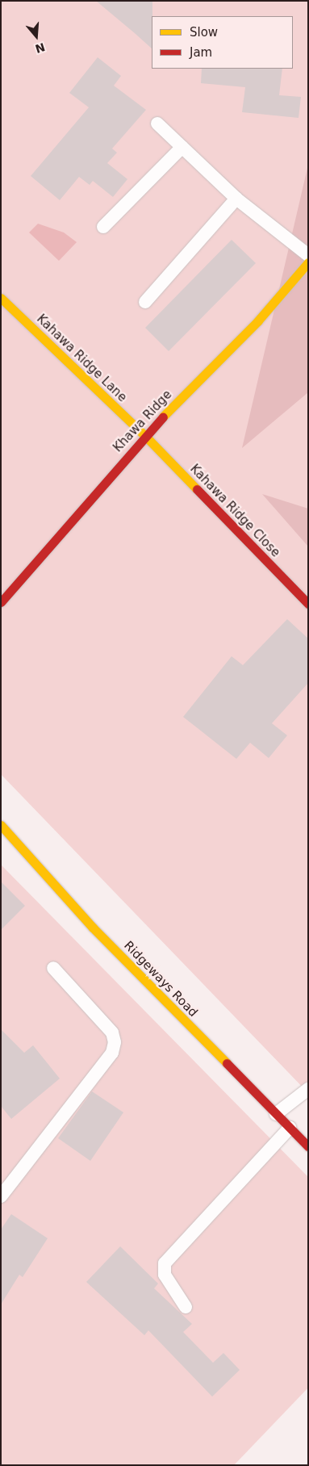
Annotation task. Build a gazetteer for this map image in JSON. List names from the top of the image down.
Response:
{
  "streets": {
    "street": [
      "Kahawa Ridge Lane",
      "Khawa Ridge",
      "Kahawa Ridge Close",
      "Ridgeways Road"
    ]
  },
  "crossings": [
    ["Kahawa Ridge Lane", "Khawa Ridge"],
    ["Kahawa Ridge Lane", "Kahawa Ridge Close"],
    ["Khawa Ridge", "Kahawa Ridge Close"]
  ],
  "legend": ["Slow", "Jam"],
  "north": "bottom"
}
